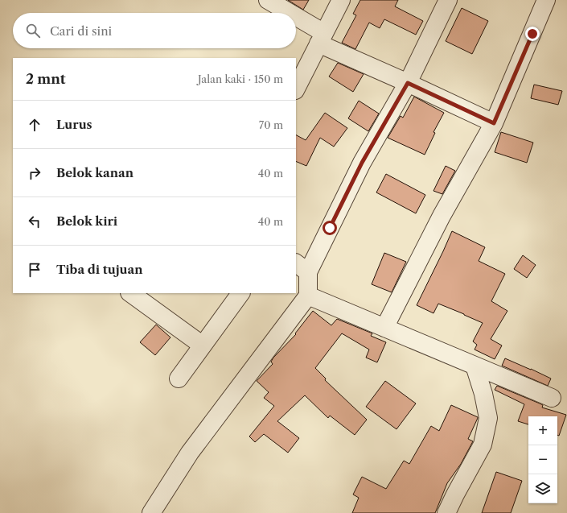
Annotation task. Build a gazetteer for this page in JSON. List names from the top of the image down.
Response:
{
  "page": {
    "search": "Cari di sini",
    "heading": ["2 mnt", "Jalan kaki · 150 m"],
    "list": [
      ["Lurus", "70 m"],
      ["Belok kanan", "40 m"],
      ["Belok kiri", "40 m"],
      "Tiba di tujuan"
    ],
    "map_buttons": ["+", "−"]
  }
}
